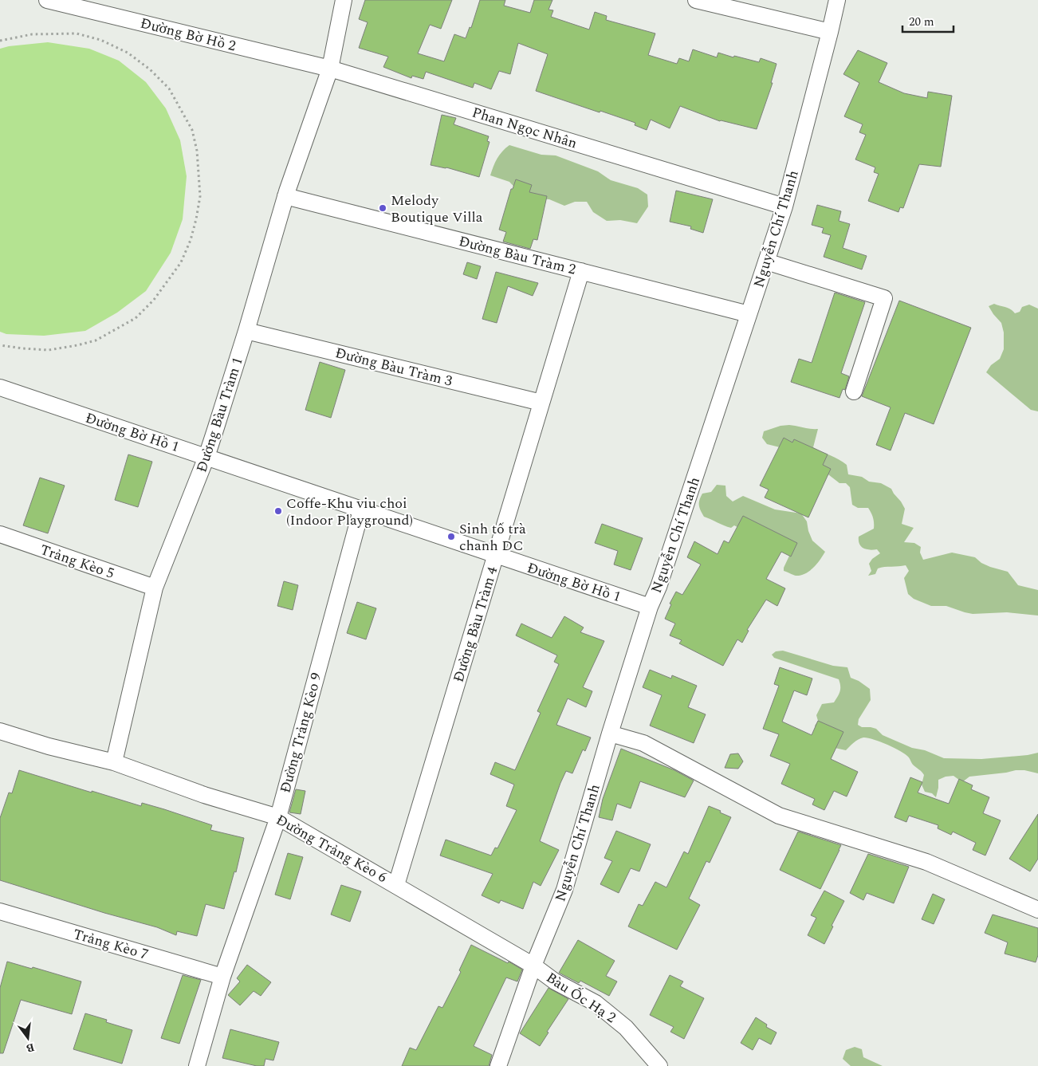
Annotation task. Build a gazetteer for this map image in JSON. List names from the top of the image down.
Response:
{
  "streets": {
    "street": [
      "Đường Bờ Hồ 2",
      "Phan Ngọc Nhân",
      "Nguyễn Chí Thanh",
      "Đường Bàu Tràm 2",
      "Đường Bàu Tràm 3",
      "Đường Bàu Tràm 1",
      "Đường Bờ Hồ 1",
      "Trảng Kèo 5",
      "Đường Bàu Tràm 4",
      "Đường Trảng Kèo 9",
      "Đường Trảng Kèo 6",
      "Trảng Kèo 7",
      "Bàu Ốc Hạ 2"
    ]
  },
  "crossings": [
    ["Đường Bờ Hồ 2", "Phan Ngọc Nhân"],
    ["Đường Bờ Hồ 2", "Đường Bàu Tràm 1"],
    ["Phan Ngọc Nhân", "Nguyễn Chí Thanh"],
    ["Phan Ngọc Nhân", "Đường Bàu Tràm 1"],
    ["Nguyễn Chí Thanh", "Đường Bàu Tràm 2"],
    ["Nguyễn Chí Thanh", "Đường Bờ Hồ 1"],
    ["Nguyễn Chí Thanh", "Đường Trảng Kèo 6"],
    ["Nguyễn Chí Thanh", "Bàu Ốc Hạ 2"],
    ["Đường Bàu Tràm 2", "Đường Bàu Tràm 1"],
    ["Đường Bàu Tràm 2", "Đường Bàu Tràm 4"],
    ["Đường Bàu Tràm 3", "Đường Bàu Tràm 1"],
    ["Đường Bàu Tràm 3", "Đường Bàu Tràm 4"],
    ["Đường Bàu Tràm 1", "Đường Bờ Hồ 1"],
    ["Đường Bàu Tràm 1", "Trảng Kèo 5"],
    ["Đường Bàu Tràm 1", "Đường Trảng Kèo 6"],
    ["Đường Bờ Hồ 1", "Đường Bàu Tràm 4"],
    ["Đường Bờ Hồ 1", "Đường Trảng Kèo 9"],
    ["Đường Bàu Tràm 4", "Đường Trảng Kèo 6"],
    ["Đường Trảng Kèo 9", "Đường Trảng Kèo 6"],
    ["Đường Trảng Kèo 9", "Trảng Kèo 7"],
    ["Đường Trảng Kèo 6", "Bàu Ốc Hạ 2"]
  ],
  "places": ["Melody Boutique Villa", "Coffe-Khu viu choi (Indoor Playground)", "Sinh tố trà chanh DC"],
  "scale_bar": "20 m",
  "north": "bottom"
}
